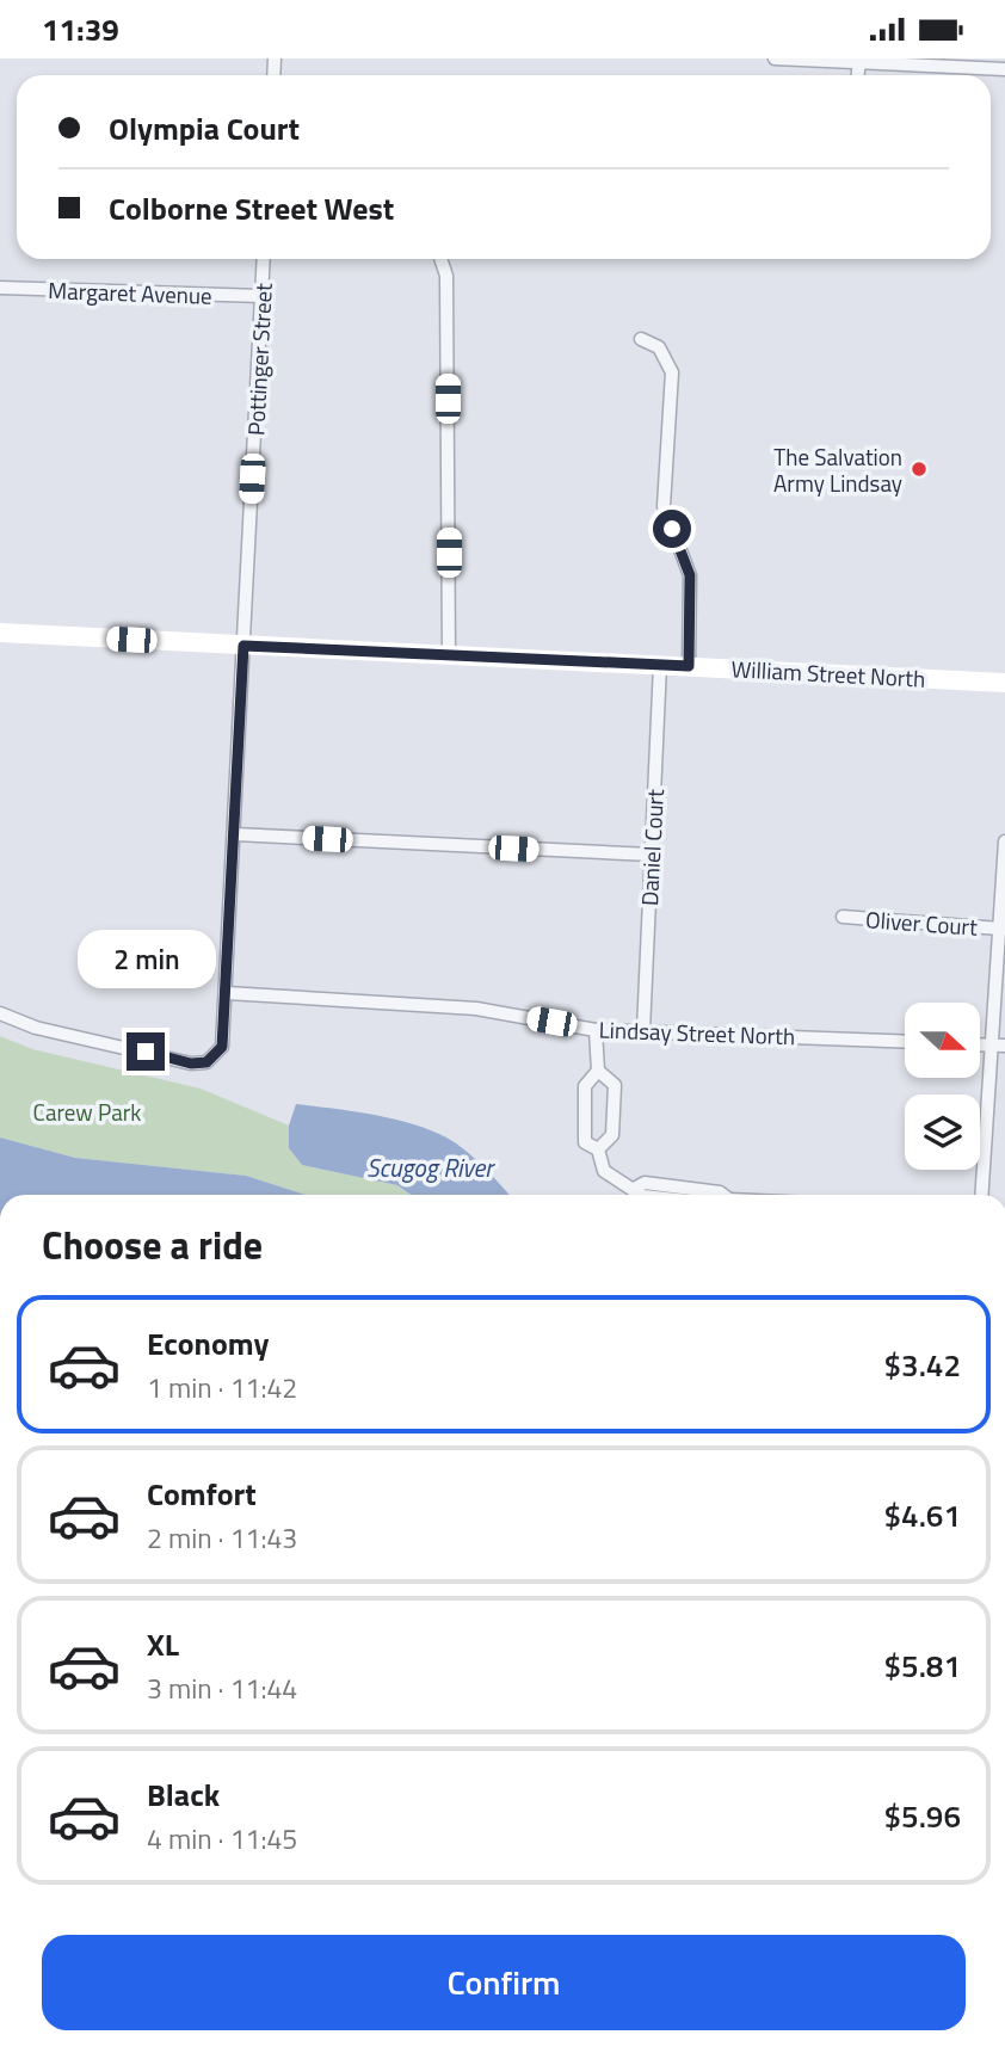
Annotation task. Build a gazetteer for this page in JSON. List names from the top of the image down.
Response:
{
  "streets": {
    "street": [
      "Margaret Avenue",
      "Pottinger Street",
      "William Street North",
      "Daniel Court",
      "Oliver Court",
      "Lindsay Street North"
    ]
  },
  "crossings": [
    ["Margaret Avenue", "Pottinger Street"],
    ["Pottinger Street", "William Street North"],
    ["Pottinger Street", "Lindsay Street North"],
    ["William Street North", "Daniel Court"],
    ["Daniel Court", "Lindsay Street North"]
  ],
  "water": ["Scugog River"],
  "parks": ["Carew Park"],
  "places": ["The Salvation Army Lindsay"],
  "north": "right",
  "page": {
    "status": "11:39",
    "banner": ["Olympia Court", "Colborne Street West"],
    "bubble": "2 min",
    "heading": "Choose a ride",
    "list": [
      {
        "name": "Economy",
        "note": "1 min · 11:42",
        "value": "$3.42"
      },
      {
        "name": "Comfort",
        "note": "2 min · 11:43",
        "value": "$4.61"
      },
      {
        "name": "XL",
        "note": "3 min · 11:44",
        "value": "$5.81"
      },
      {
        "name": "Black",
        "note": "4 min · 11:45",
        "value": "$5.96"
      }
    ],
    "buttons": "Confirm"
  }
}
